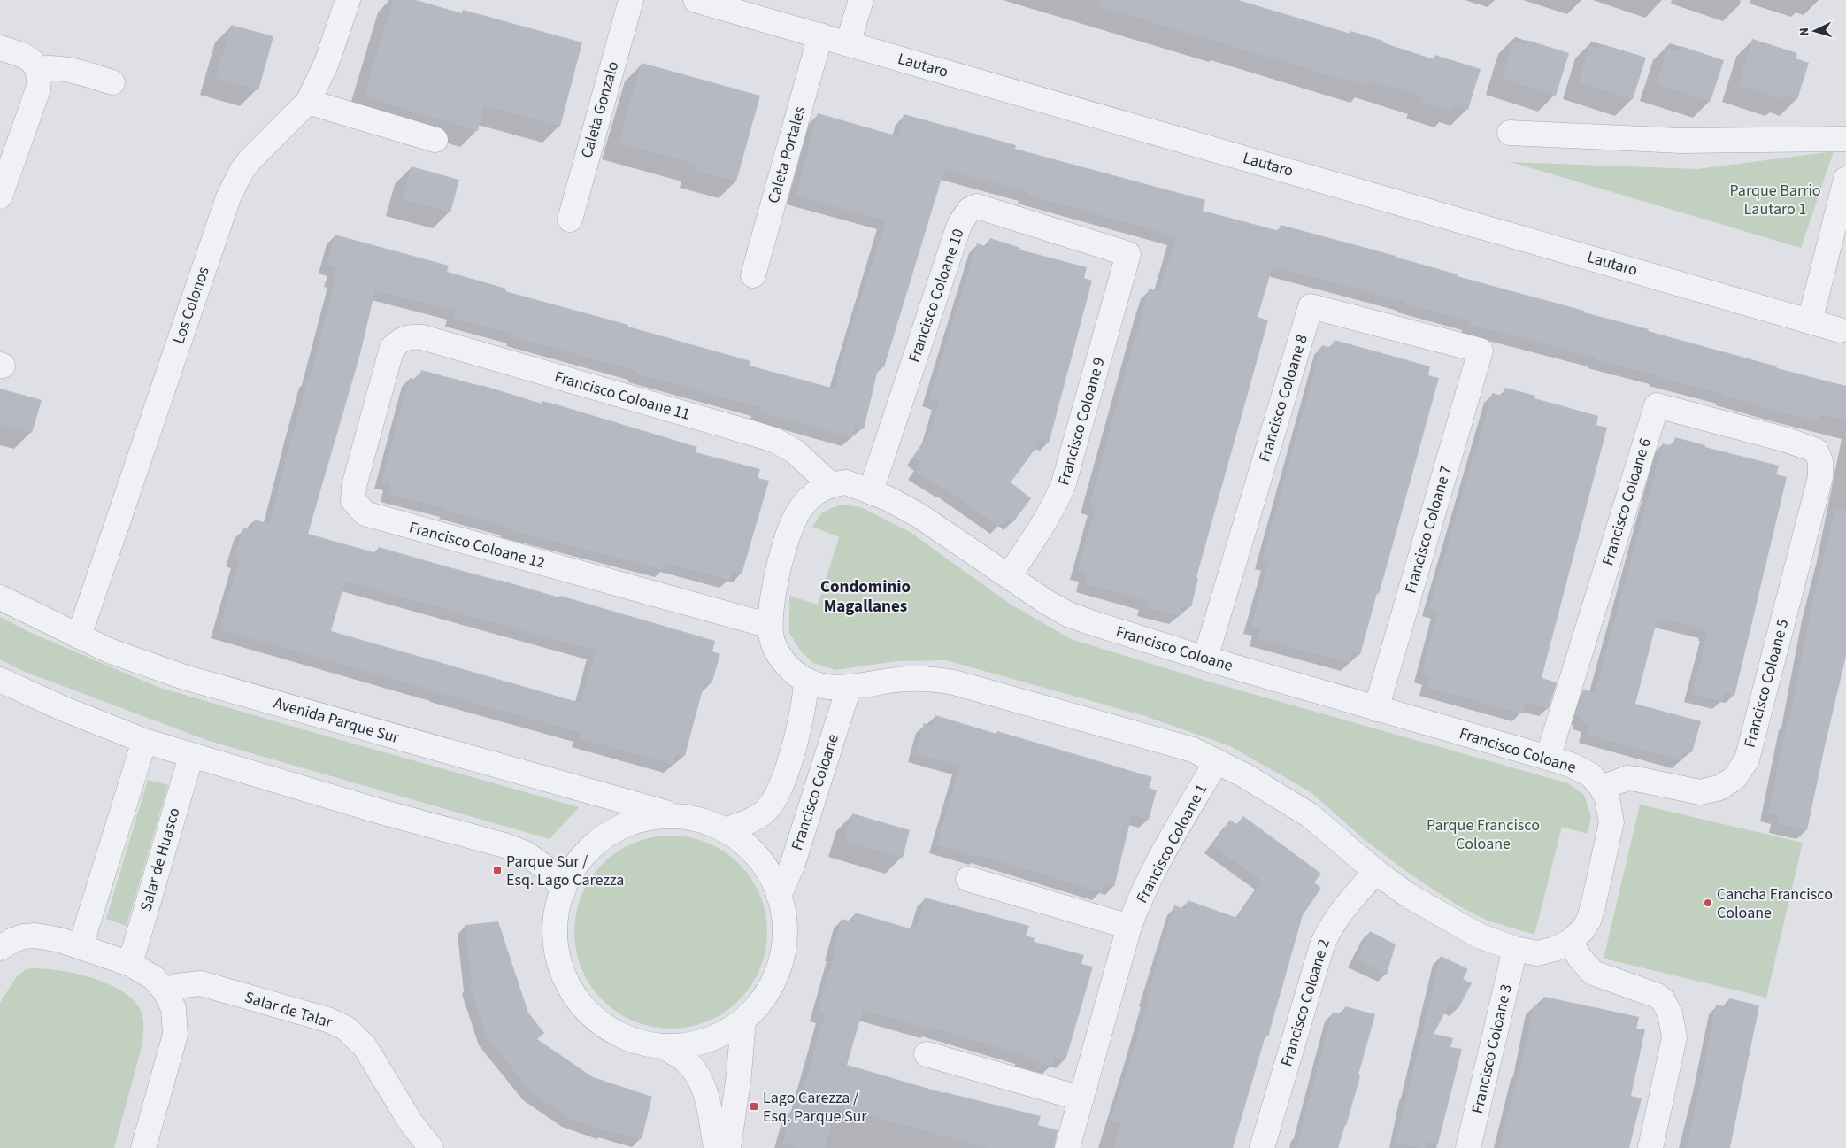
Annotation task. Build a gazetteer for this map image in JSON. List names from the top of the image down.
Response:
{
  "streets": {
    "street": [
      "Lautaro",
      "Caleta Gonzalo",
      "Caleta Portales",
      "Francisco Coloane 10",
      "Los Colonos",
      "Francisco Coloane 11",
      "Francisco Coloane 8",
      "Francisco Coloane 9",
      "Francisco Coloane 6",
      "Francisco Coloane 7",
      "Francisco Coloane 12",
      "Francisco Coloane",
      "Francisco Coloane 5",
      "Avenida Parque Sur",
      "Francisco Coloane 1",
      "Salar de Huasco",
      "Francisco Coloane 2",
      "Salar de Talar",
      "Francisco Coloane 3"
    ]
  },
  "crossings": [
    ["Lautaro", "Caleta Portales"],
    ["Francisco Coloane 10", "Francisco Coloane 9"],
    ["Francisco Coloane 10", "Francisco Coloane"],
    ["Los Colonos", "Avenida Parque Sur"],
    ["Francisco Coloane 11", "Francisco Coloane 12"],
    ["Francisco Coloane 11", "Francisco Coloane"],
    ["Francisco Coloane 8", "Francisco Coloane 7"],
    ["Francisco Coloane 8", "Francisco Coloane"],
    ["Francisco Coloane 9", "Francisco Coloane"],
    ["Francisco Coloane 6", "Francisco Coloane"],
    ["Francisco Coloane 6", "Francisco Coloane 5"],
    ["Francisco Coloane 7", "Francisco Coloane"],
    ["Francisco Coloane 12", "Francisco Coloane"],
    ["Francisco Coloane", "Francisco Coloane 5"],
    ["Francisco Coloane", "Francisco Coloane 1"],
    ["Francisco Coloane", "Francisco Coloane 2"],
    ["Francisco Coloane", "Francisco Coloane 3"]
  ],
  "districts": ["Condominio Magallanes"],
  "parks": ["Parque Barrio Lautaro 1", "Parque Francisco Coloane"],
  "places": {
    "transit": ["Parque Sur / Esq. Lago Carezza", "Lago Carezza / Esq. Parque Sur"],
    "other": ["Cancha Francisco Coloane"]
  },
  "north": "left"
}
